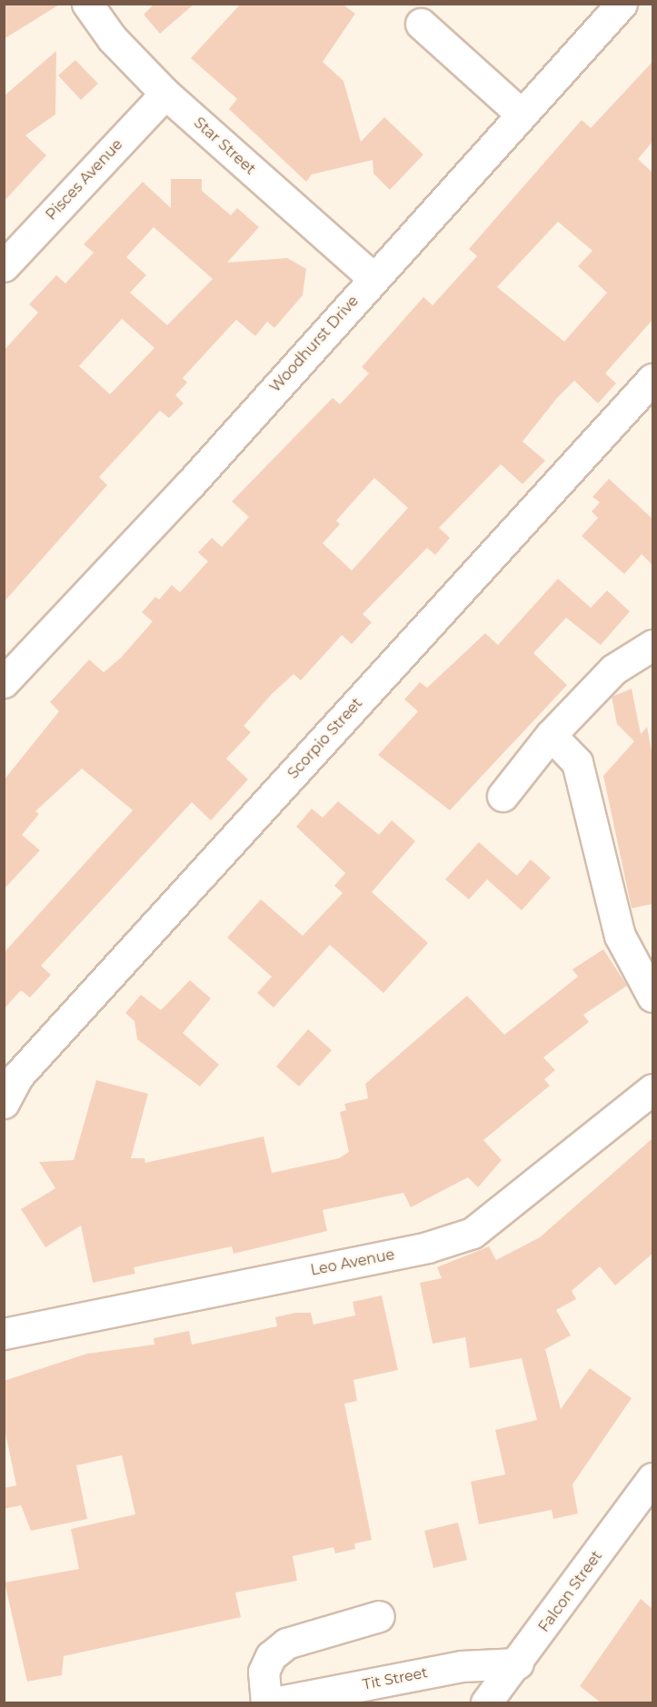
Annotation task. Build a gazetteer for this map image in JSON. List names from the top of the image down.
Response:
{
  "streets": {
    "street": [
      "Star Street",
      "Pisces Avenue",
      "Woodhurst Drive",
      "Scorpio Street",
      "Leo Avenue",
      "Falcon Street",
      "Tit Street"
    ]
  },
  "crossings": [
    ["Star Street", "Pisces Avenue"],
    ["Star Street", "Woodhurst Drive"],
    ["Falcon Street", "Tit Street"]
  ]
}
